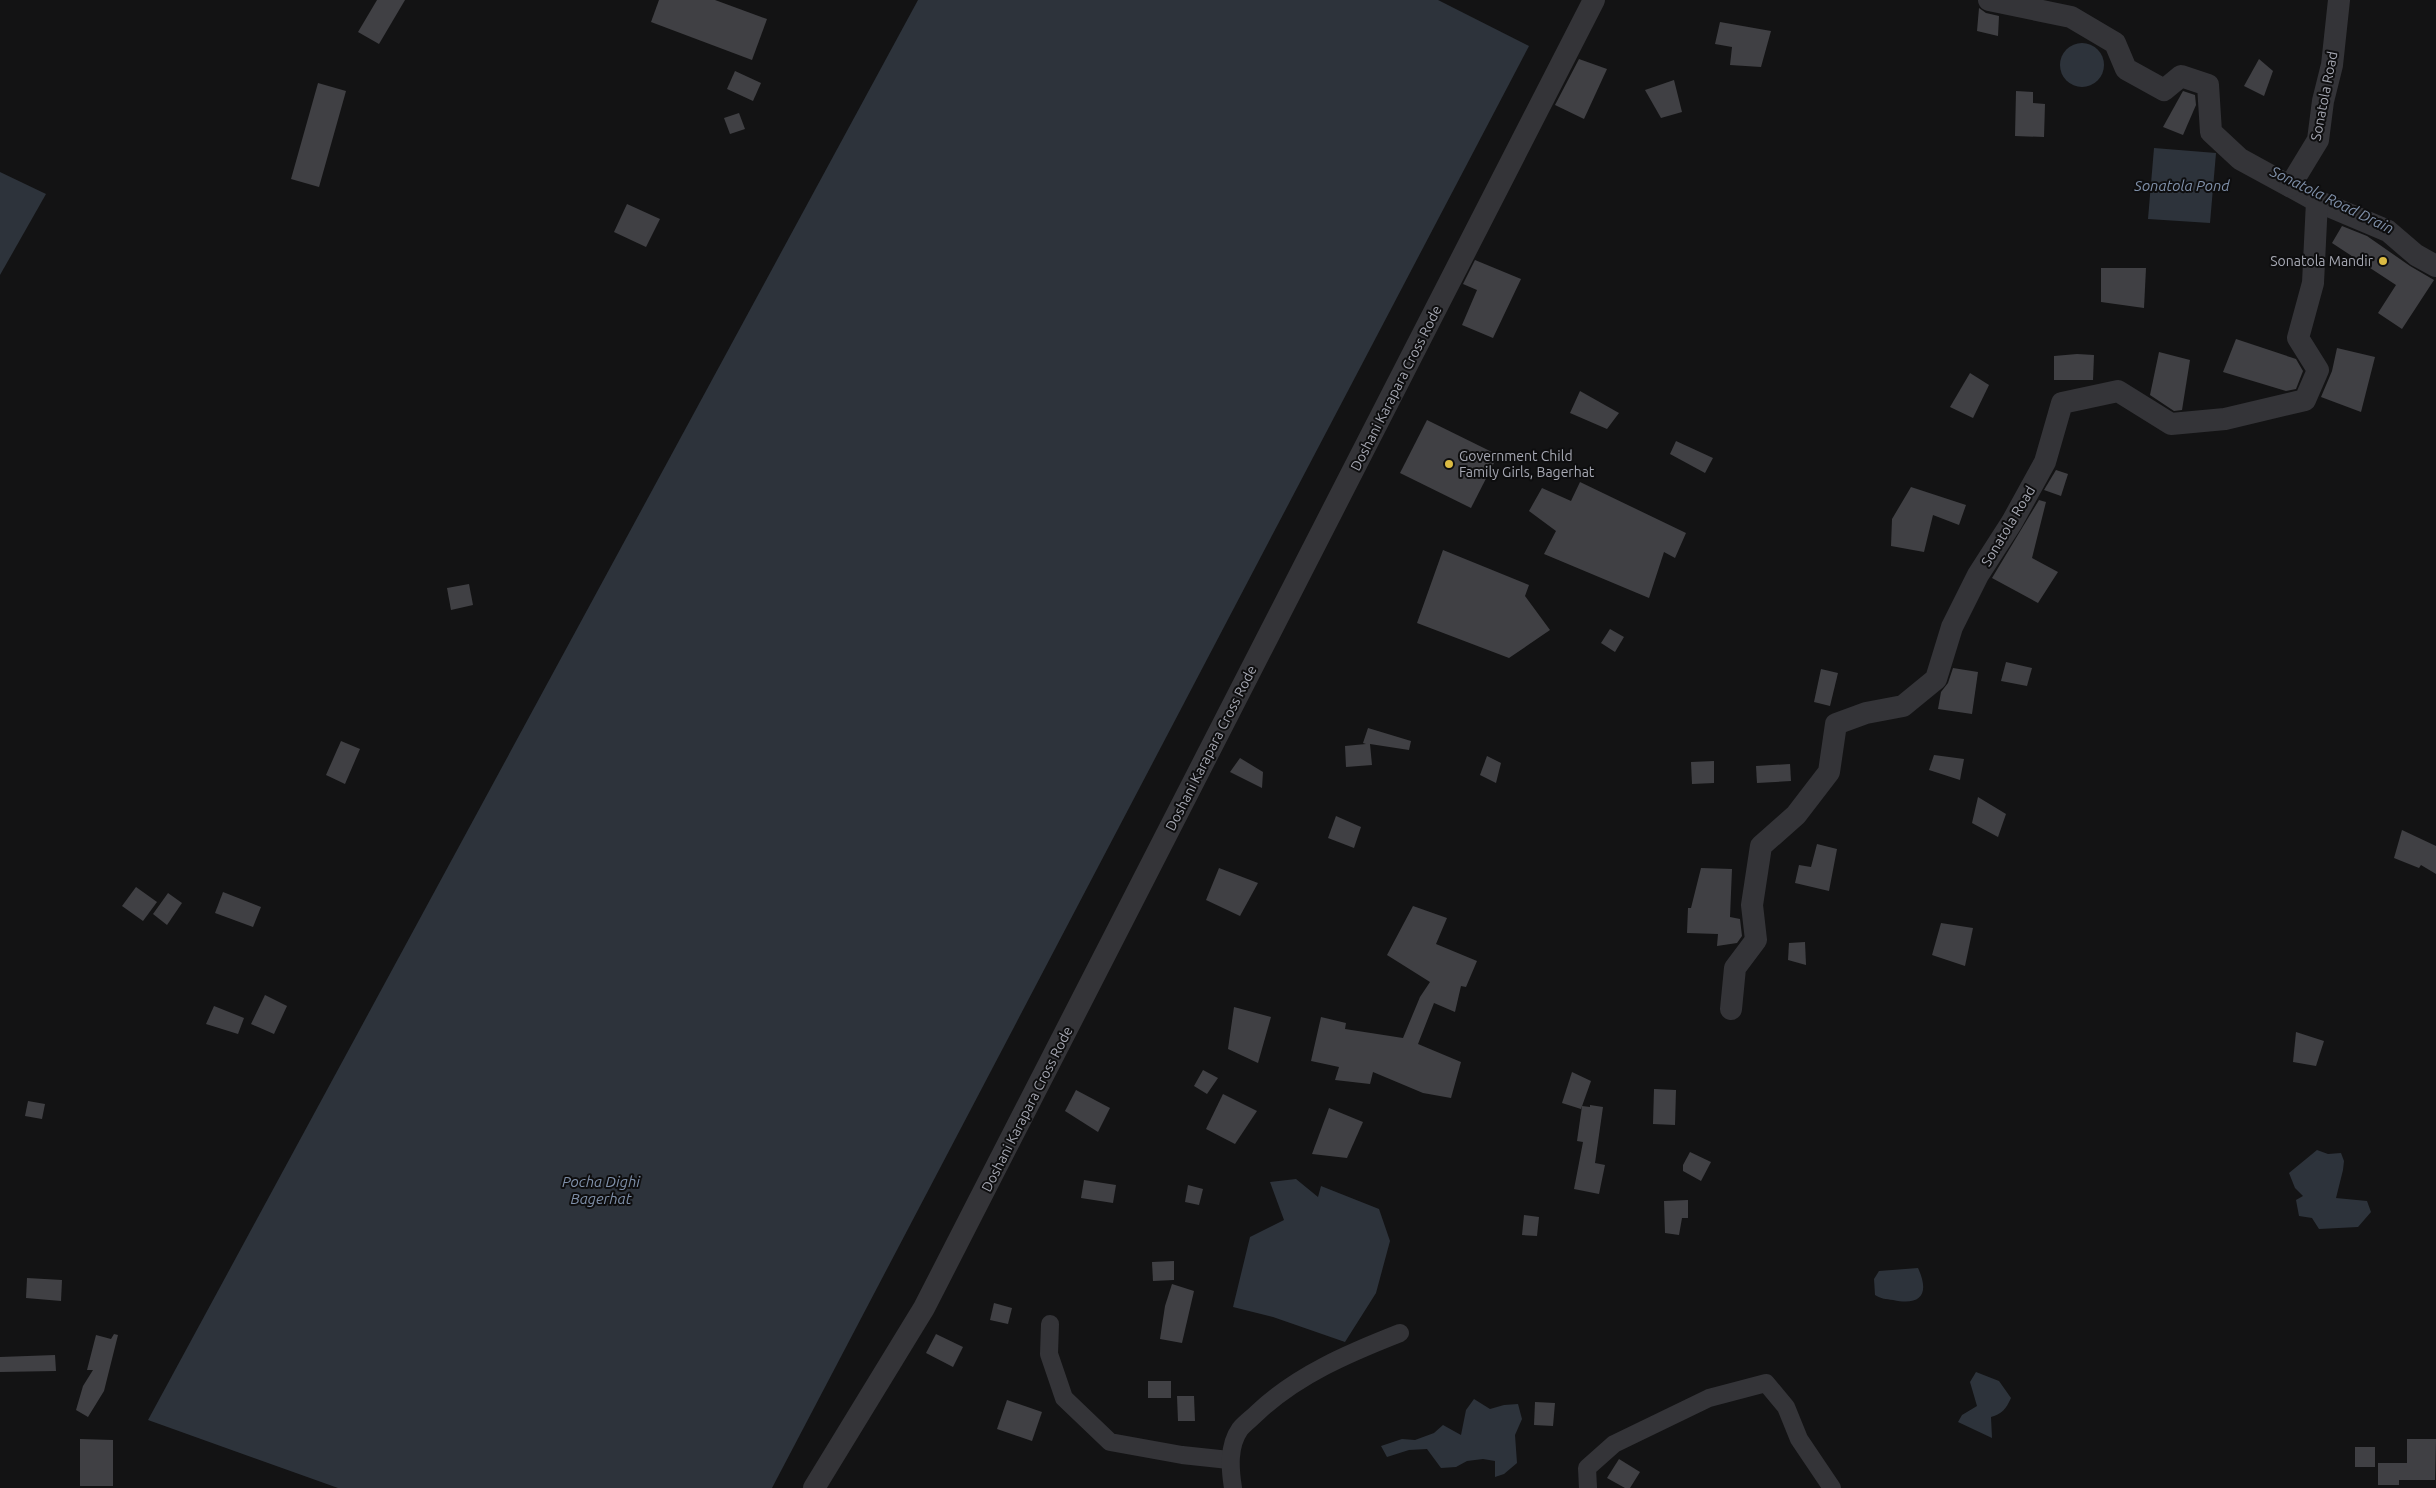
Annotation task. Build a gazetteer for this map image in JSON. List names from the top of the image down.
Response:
{
  "streets": {
    "street": ["Sonatola Road", "Doshani Karapara Cross Rode"]
  },
  "water": ["Sonatola Pond", "Sonatola Road Drain", "Pocha Dighi Bagerhat"],
  "places": ["Sonatola Mandir", "Government Child Family Girls, Bagerhat"]
}
